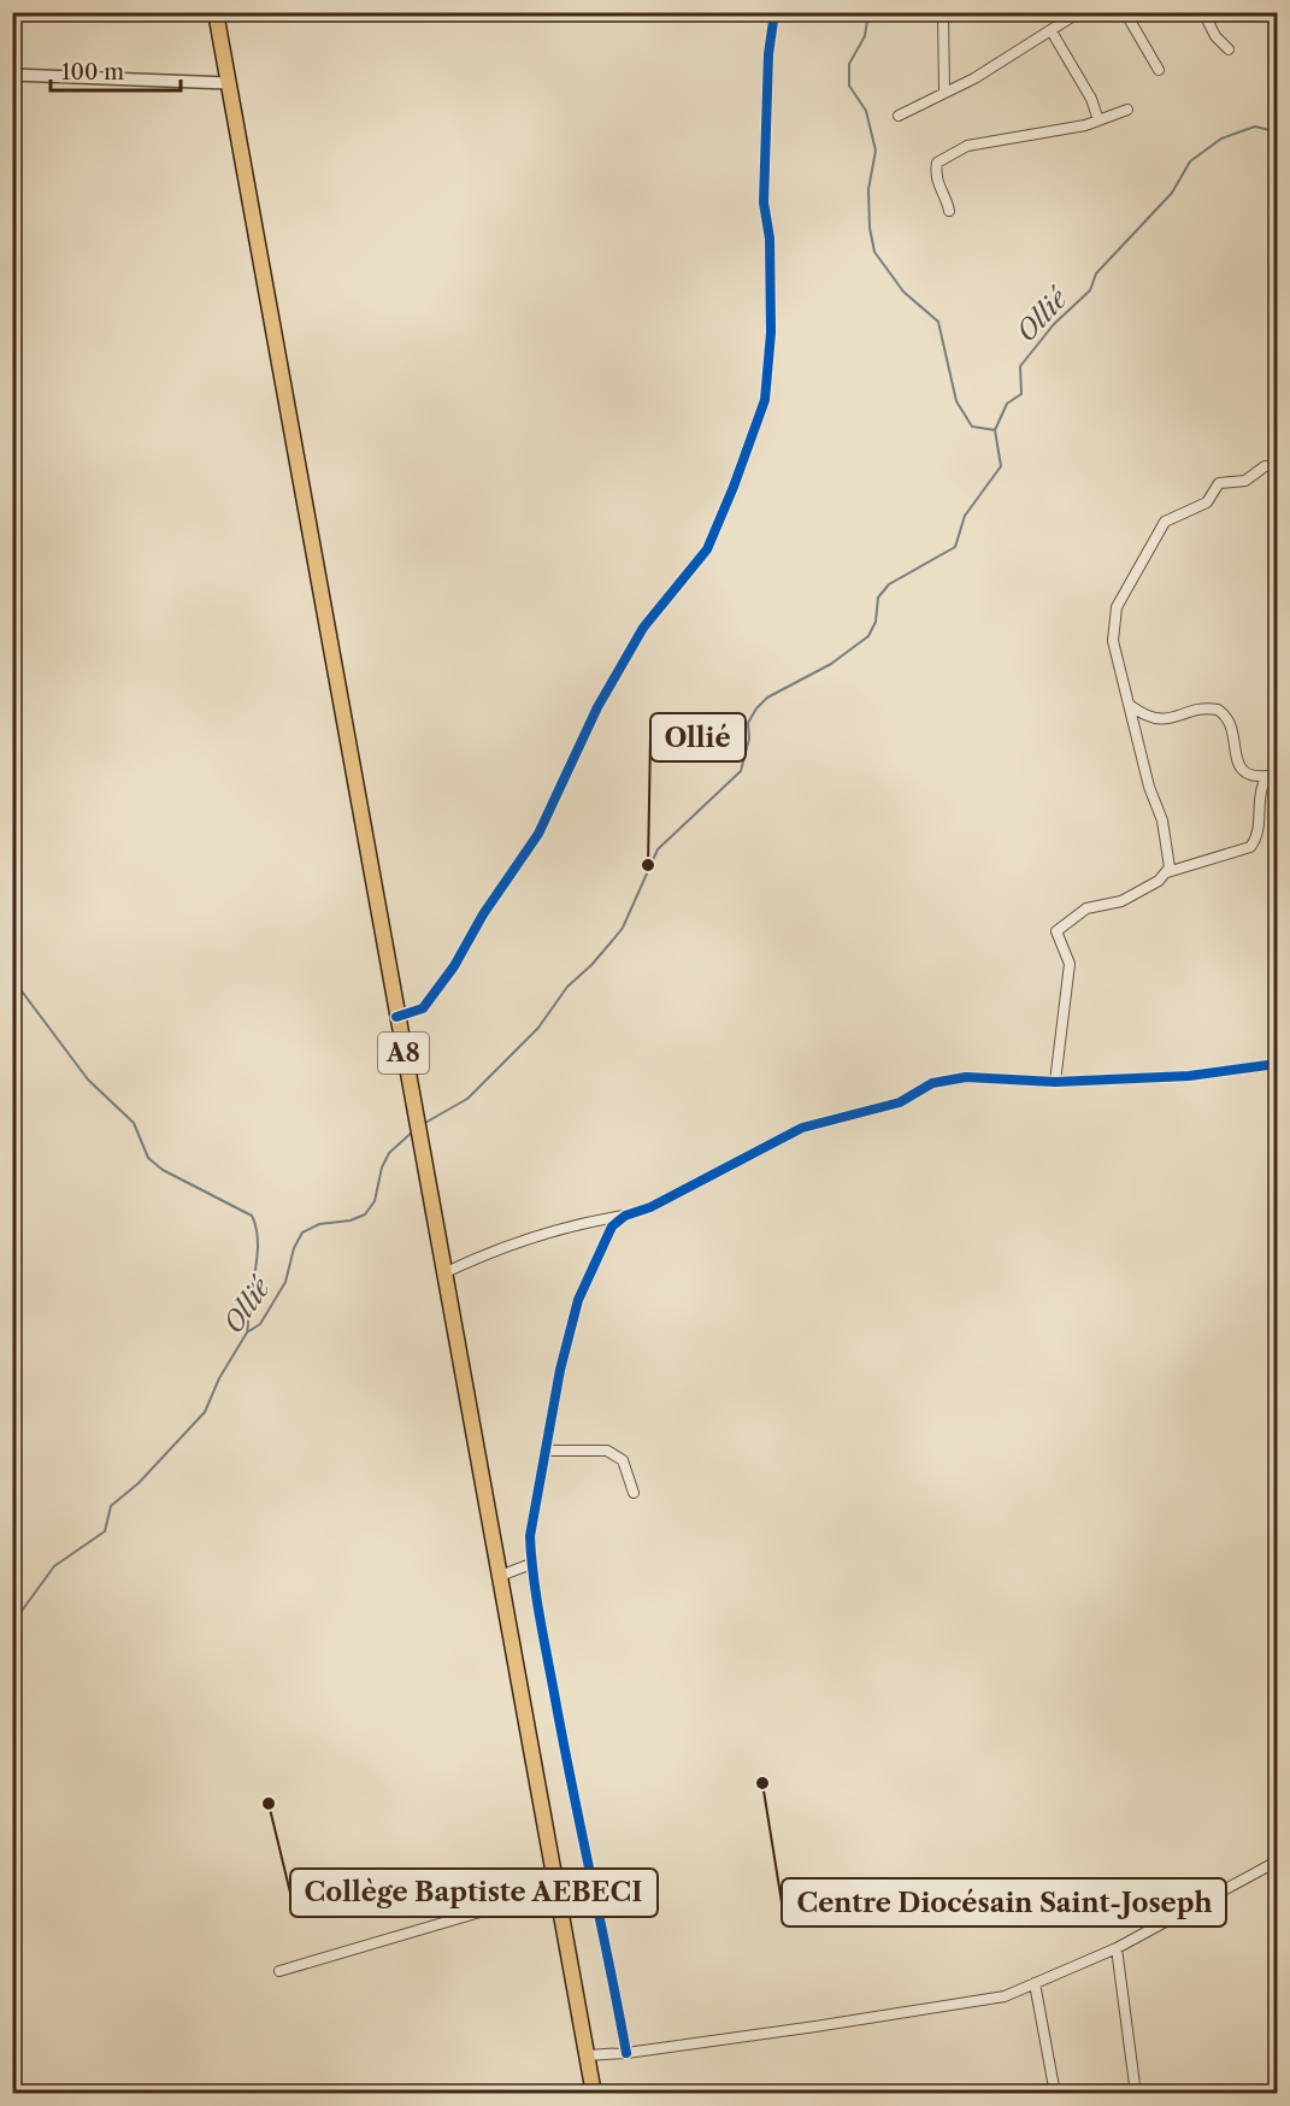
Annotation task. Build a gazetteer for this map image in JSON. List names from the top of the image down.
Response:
{
  "streets": {
    "main road": ["A8"]
  },
  "water": ["Ollié"],
  "places": ["Ollié", "Centre Diocésain Saint-Joseph", "Collège Baptiste AEBECI"],
  "scale_bar": "100 m"
}
